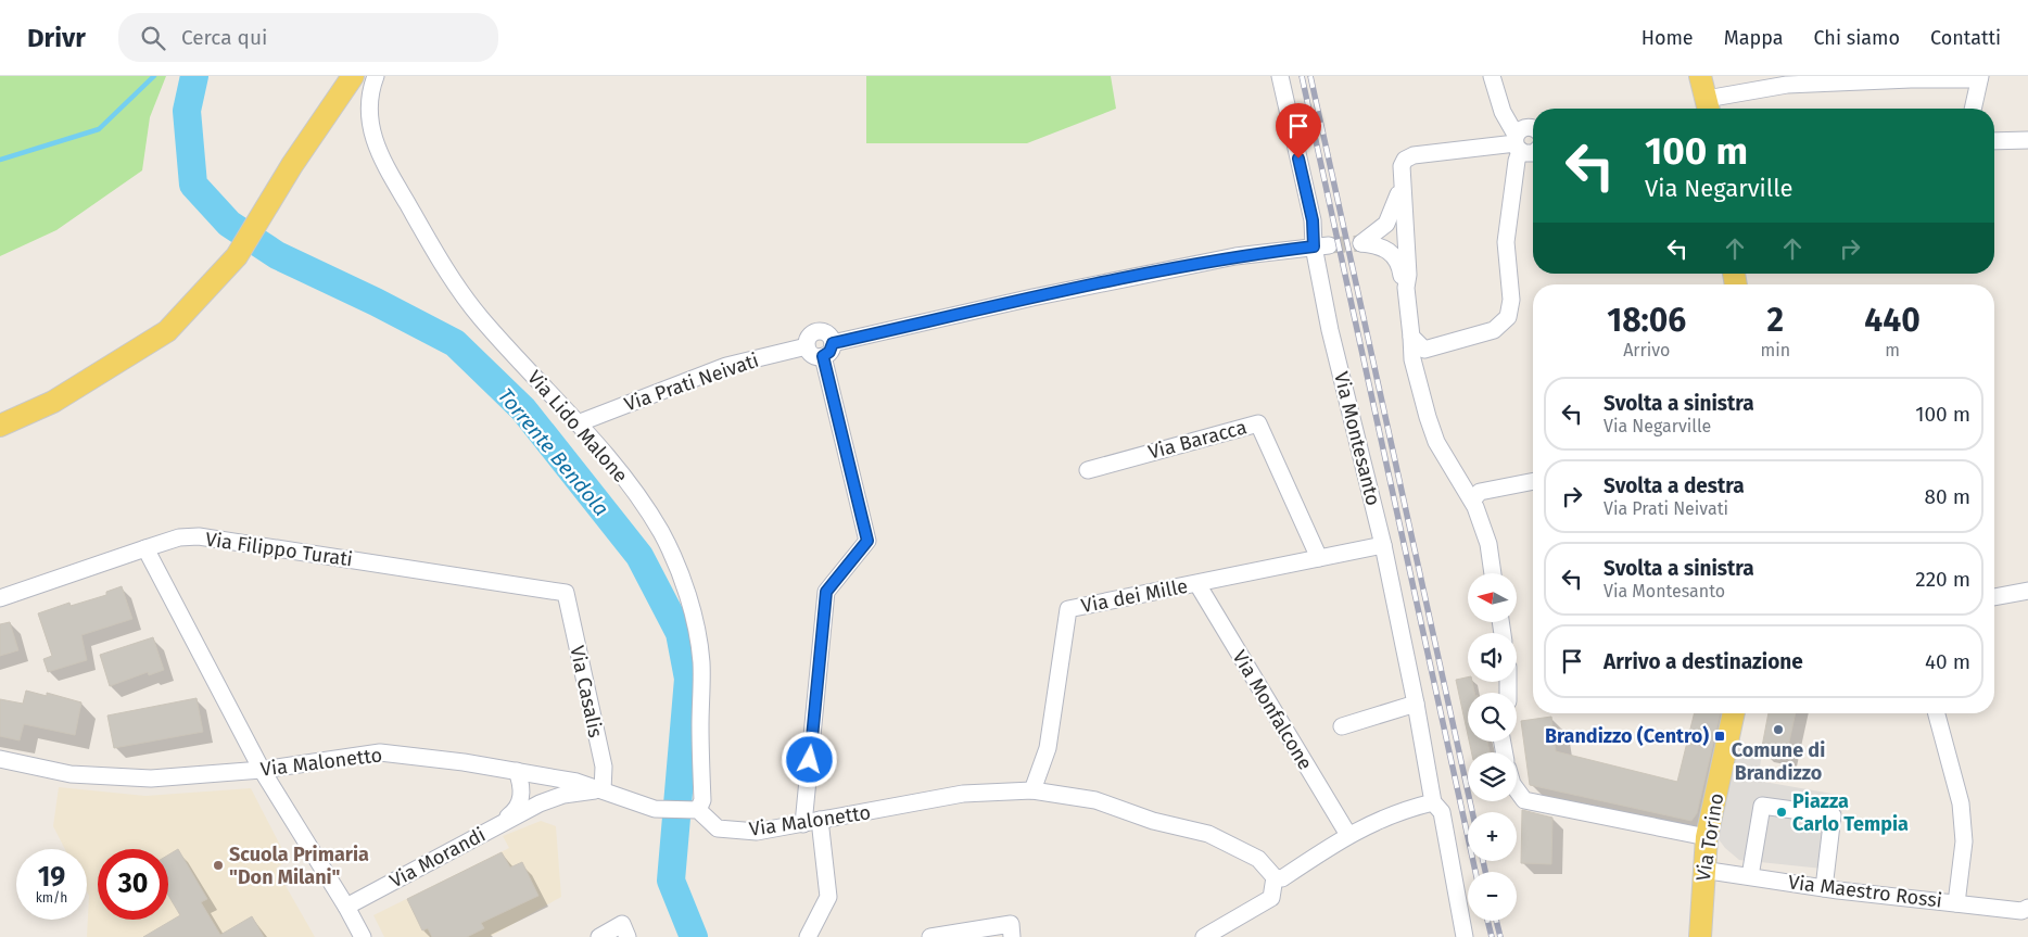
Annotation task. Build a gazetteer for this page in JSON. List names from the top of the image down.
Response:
{
  "streets": {
    "main road": ["Via Torino"],
    "street": [
      "Via Prati Neivati",
      "Via Lido Malone",
      "Via Montesanto",
      "Via Baracca",
      "Via Filippo Turati",
      "Via dei Mille",
      "Via Casalis",
      "Via Monfalcone",
      "Via Malonetto",
      "Via Morandi",
      "Via Maestro Rossi"
    ]
  },
  "crossings": [
    ["Via Prati Neivati", "Via Lido Malone"],
    ["Via Lido Malone", "Via Malonetto"],
    ["Via Montesanto", "Via dei Mille"],
    ["Via Baracca", "Via dei Mille"],
    ["Via Filippo Turati", "Via Casalis"],
    ["Via dei Mille", "Via Monfalcone"],
    ["Via dei Mille", "Via Malonetto"],
    ["Via Casalis", "Via Malonetto"],
    ["Via Casalis", "Via Morandi"],
    ["Via Malonetto", "Via Morandi"],
    ["Via Torino", "Via Maestro Rossi"]
  ],
  "water": ["Torrente Bendola"],
  "places": {
    "other": ["Comune di Brandizzo", "Piazza Carlo Tempia", "Scuola Primaria \"Don Milani\""],
    "transit": ["Brandizzo (Centro)"]
  },
  "north": "left",
  "page": {
    "header": "Drivr",
    "search": "Cerca qui",
    "nav": [
      "Home",
      "Mappa",
      "Chi siamo",
      "Contatti"
    ],
    "turn": ["100 m", "Via Negarville"],
    "eta": [
      "18:06",
      "Arrivo",
      "2",
      "min",
      "440",
      "m"
    ],
    "list": [
      {
        "name": "Svolta a sinistra",
        "note": "Via Negarville",
        "value": "100 m"
      },
      {
        "name": "Svolta a destra",
        "note": "Via Prati Neivati",
        "value": "80 m"
      },
      {
        "name": "Svolta a sinistra",
        "note": "Via Montesanto",
        "value": "220 m"
      },
      {
        "name": "Arrivo a destinazione",
        "value": "40 m"
      }
    ],
    "map_buttons": ["+", "−"],
    "speed": "19 km/h",
    "limit": "30"
  }
}
